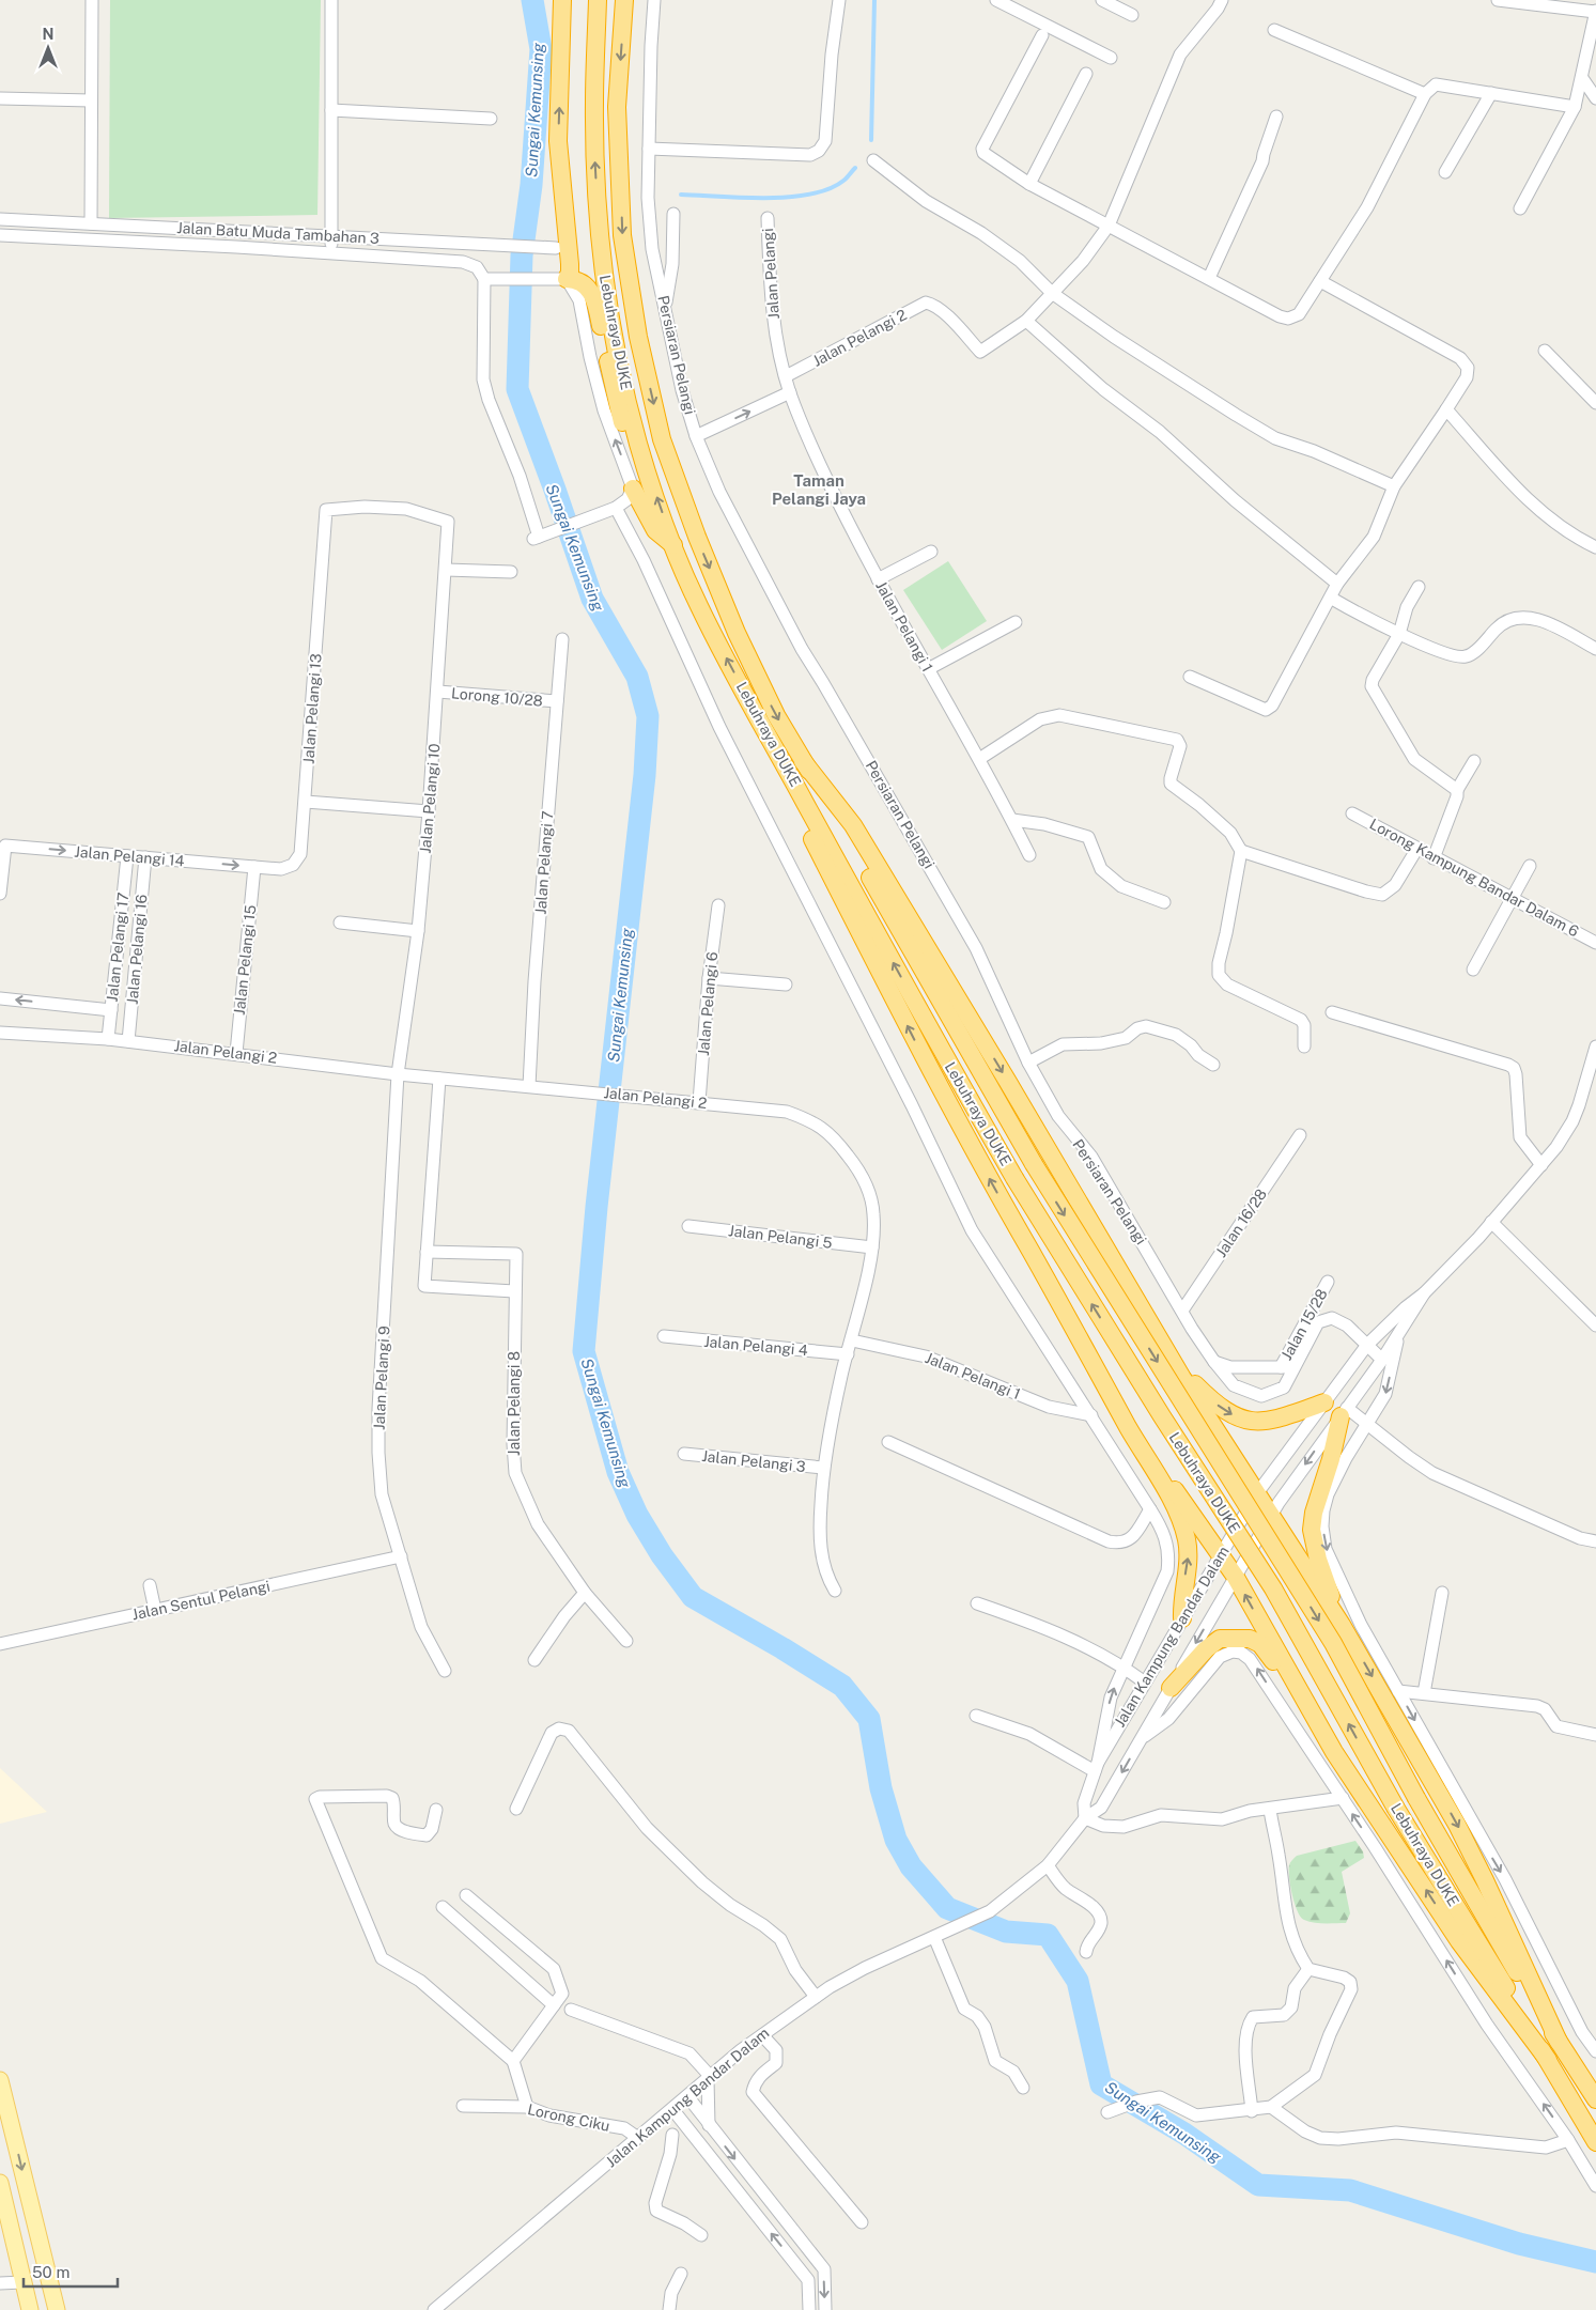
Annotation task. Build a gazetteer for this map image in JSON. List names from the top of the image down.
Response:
{
  "streets": {
    "highway": ["Lebuhraya DUKE"],
    "street": [
      "Jalan Batu Muda Tambahan 3",
      "Jalan Pelangi",
      "Jalan Pelangi 2",
      "Persiaran Pelangi",
      "Jalan Pelangi 1",
      "Lorong 10/28",
      "Jalan Pelangi 13",
      "Jalan Pelangi 10",
      "Jalan Pelangi 14",
      "Jalan Pelangi 7",
      "Lorong Kampung Bandar Dalam 6",
      "Jalan Pelangi 17",
      "Jalan Pelangi 16",
      "Jalan Pelangi 15",
      "Jalan Pelangi 6",
      "Jalan 16/28",
      "Jalan Pelangi 5",
      "Jalan 15/28",
      "Jalan Pelangi 4",
      "Jalan Pelangi 9",
      "Jalan Pelangi 8",
      "Jalan Pelangi 3",
      "Jalan Sentul Pelangi",
      "Jalan Kampung Bandar Dalam",
      "Lorong Ciku"
    ]
  },
  "crossings": [
    ["Jalan Pelangi", "Jalan Pelangi 2"],
    ["Jalan Pelangi", "Jalan Pelangi 1"],
    ["Jalan Pelangi 2", "Jalan Pelangi 1"],
    ["Jalan Pelangi 2", "Jalan Pelangi 10"],
    ["Jalan Pelangi 2", "Jalan Pelangi 7"],
    ["Jalan Pelangi 2", "Jalan Pelangi 17"],
    ["Jalan Pelangi 2", "Jalan Pelangi 16"],
    ["Jalan Pelangi 2", "Jalan Pelangi 15"],
    ["Jalan Pelangi 2", "Jalan Pelangi 6"],
    ["Jalan Pelangi 2", "Jalan Pelangi 5"],
    ["Jalan Pelangi 2", "Jalan Pelangi 4"],
    ["Jalan Pelangi 2", "Jalan Pelangi 9"],
    ["Jalan Pelangi 2", "Jalan Pelangi 3"],
    ["Persiaran Pelangi", "Jalan 16/28"],
    ["Persiaran Pelangi", "Jalan Kampung Bandar Dalam"],
    ["Lorong 10/28", "Jalan Pelangi 10"],
    ["Lorong 10/28", "Jalan Pelangi 7"],
    ["Jalan Pelangi 13", "Jalan Pelangi 10"],
    ["Jalan Pelangi 13", "Jalan Pelangi 14"],
    ["Jalan Pelangi 13", "Jalan Pelangi 15"],
    ["Jalan Pelangi 10", "Jalan Pelangi 9"],
    ["Jalan Pelangi 14", "Jalan Pelangi 17"],
    ["Jalan Pelangi 14", "Jalan Pelangi 16"],
    ["Jalan Pelangi 14", "Jalan Pelangi 15"],
    ["Jalan Pelangi 9", "Jalan Sentul Pelangi"],
    ["Jalan Kampung Bandar Dalam", "Lorong Ciku"]
  ],
  "one_way": ["Jalan Pelangi 14"],
  "districts": ["Taman Pelangi Jaya"],
  "water": ["Sungai Kemunsing"],
  "scale_bar": "50 m",
  "north": "top"
}
